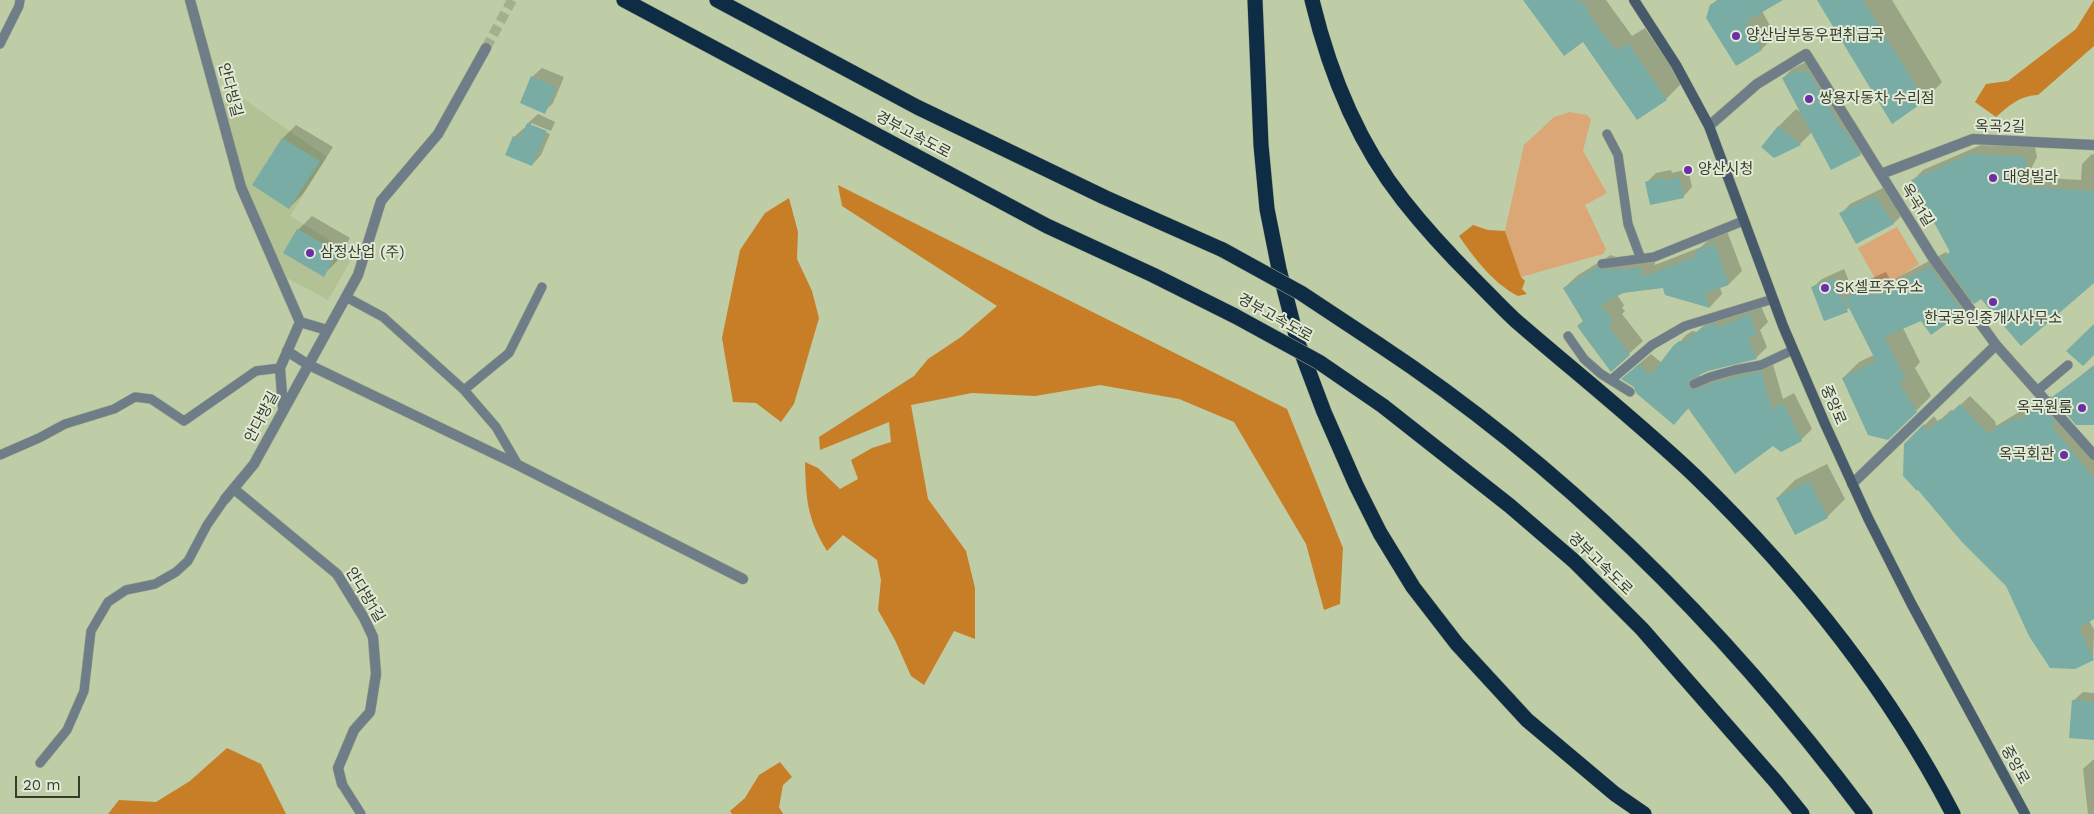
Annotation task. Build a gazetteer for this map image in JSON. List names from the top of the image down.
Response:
{
  "streets": {
    "highway": ["경부고속도로"],
    "main road": ["중앙로"],
    "street": [
      "안다빙길",
      "옥곡2길",
      "옥곡1길",
      "안다방길",
      "안다방1길"
    ]
  },
  "crossings": [
    ["옥곡2길", "옥곡1길"],
    ["옥곡1길", "중앙로"],
    ["안다방길", "안다방1길"]
  ],
  "places": [
    "양산남부동우편취급국",
    "쌍용자동차 수리점",
    "양산시청",
    "대영빌라",
    "삼정산업 (주)",
    "SK셀프주유소",
    "한국공인중개사사무소",
    "옥곡원룸",
    "옥곡회관"
  ],
  "scale_bar": "20 m"
}
